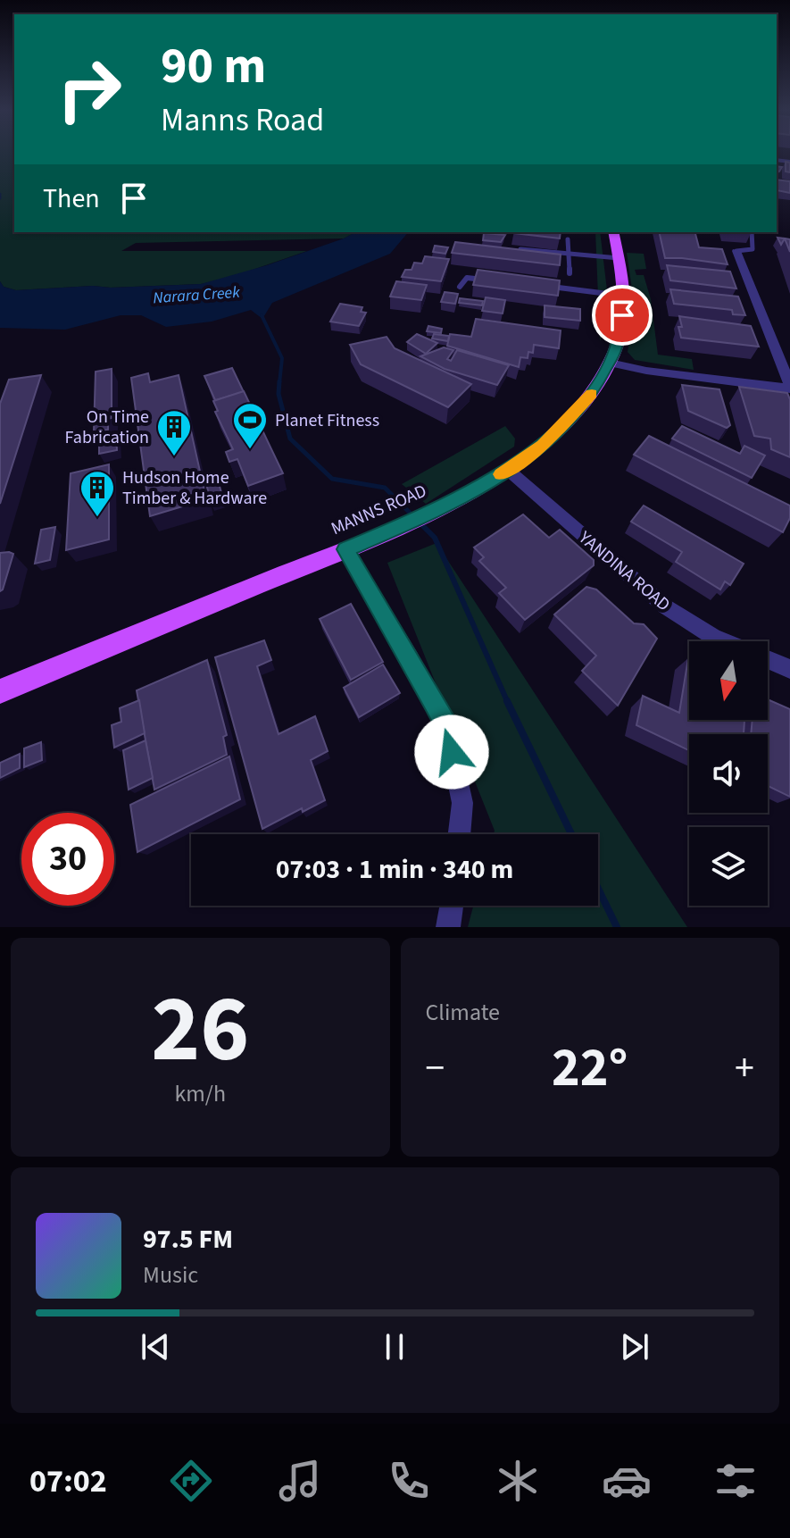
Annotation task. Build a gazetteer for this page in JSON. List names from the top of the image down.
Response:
{
  "streets": {
    "main road": ["MANNS ROAD"],
    "street": ["YANDINA ROAD"]
  },
  "crossings": [
    ["MANNS ROAD", "YANDINA ROAD"]
  ],
  "water": ["Narara Creek"],
  "places": {
    "sports": ["Planet Fitness"],
    "building": ["On Time Fabrication", "Hudson Home Timber & Hardware"]
  },
  "north": "bottom",
  "page": {
    "turn": ["90 m", "Manns Road"],
    "then": "Then",
    "limit": "30",
    "trip": "07:03 · 1 min · 340 m",
    "tile": [
      ["26", "km/h"],
      "Climate"
    ],
    "heat": ["−", "22°", "+"],
    "song": ["97.5 FM", "Music"],
    "tabs": "07:02"
  }
}
